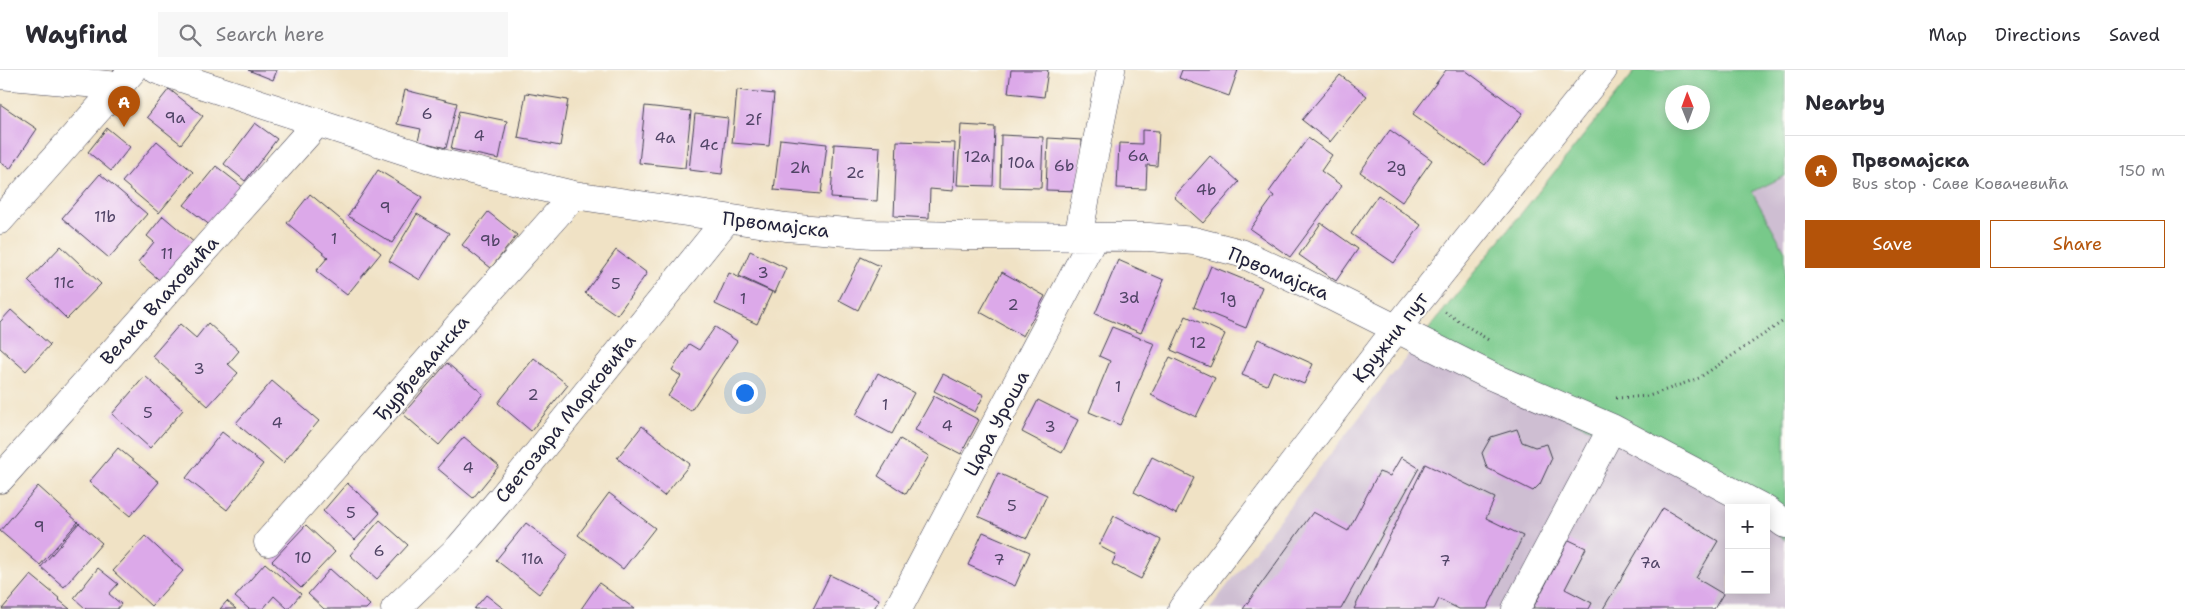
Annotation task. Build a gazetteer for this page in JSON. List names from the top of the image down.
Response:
{
  "streets": {
    "street": [
      "Првомајска",
      "Вељка Влаховића",
      "Кружни пут",
      "Ђурђевданска",
      "Светозара Марковића",
      "Цара Уроша"
    ]
  },
  "crossings": [
    ["Првомајска", "Вељка Влаховића"],
    ["Првомајска", "Кружни пут"],
    ["Првомајска", "Ђурђевданска"],
    ["Првомајска", "Светозара Марковића"],
    ["Првомајска", "Цара Уроша"]
  ],
  "house_numbers": [
    "6",
    "9a",
    "2f",
    "4",
    "4a",
    "4c",
    "6a",
    "12a",
    "10a",
    "6b",
    "2g",
    "2h",
    "2c",
    "4b",
    "9",
    "11b",
    "1",
    "9b",
    "11",
    "3",
    "11c",
    "5",
    "3d",
    "1g",
    "1",
    "2",
    "12",
    "3",
    "1",
    "2",
    "1",
    "5",
    "4",
    "4",
    "3",
    "4",
    "5",
    "5",
    "9",
    "6",
    "10",
    "11a",
    "7",
    "7",
    "7a"
  ],
  "north": "top",
  "page": {
    "header": "Wayfind",
    "search": "Search here",
    "nav": ["Map", "Directions", "Saved"],
    "heading": "Nearby",
    "pins": "A",
    "list": [
      {
        "mark": "A",
        "name": "Првомајска",
        "note": "Bus stop · Саве Ковачевића",
        "value": "150 m"
      }
    ],
    "buttons": ["Save", "Share"],
    "map_buttons": ["+", "−"]
  }
}
